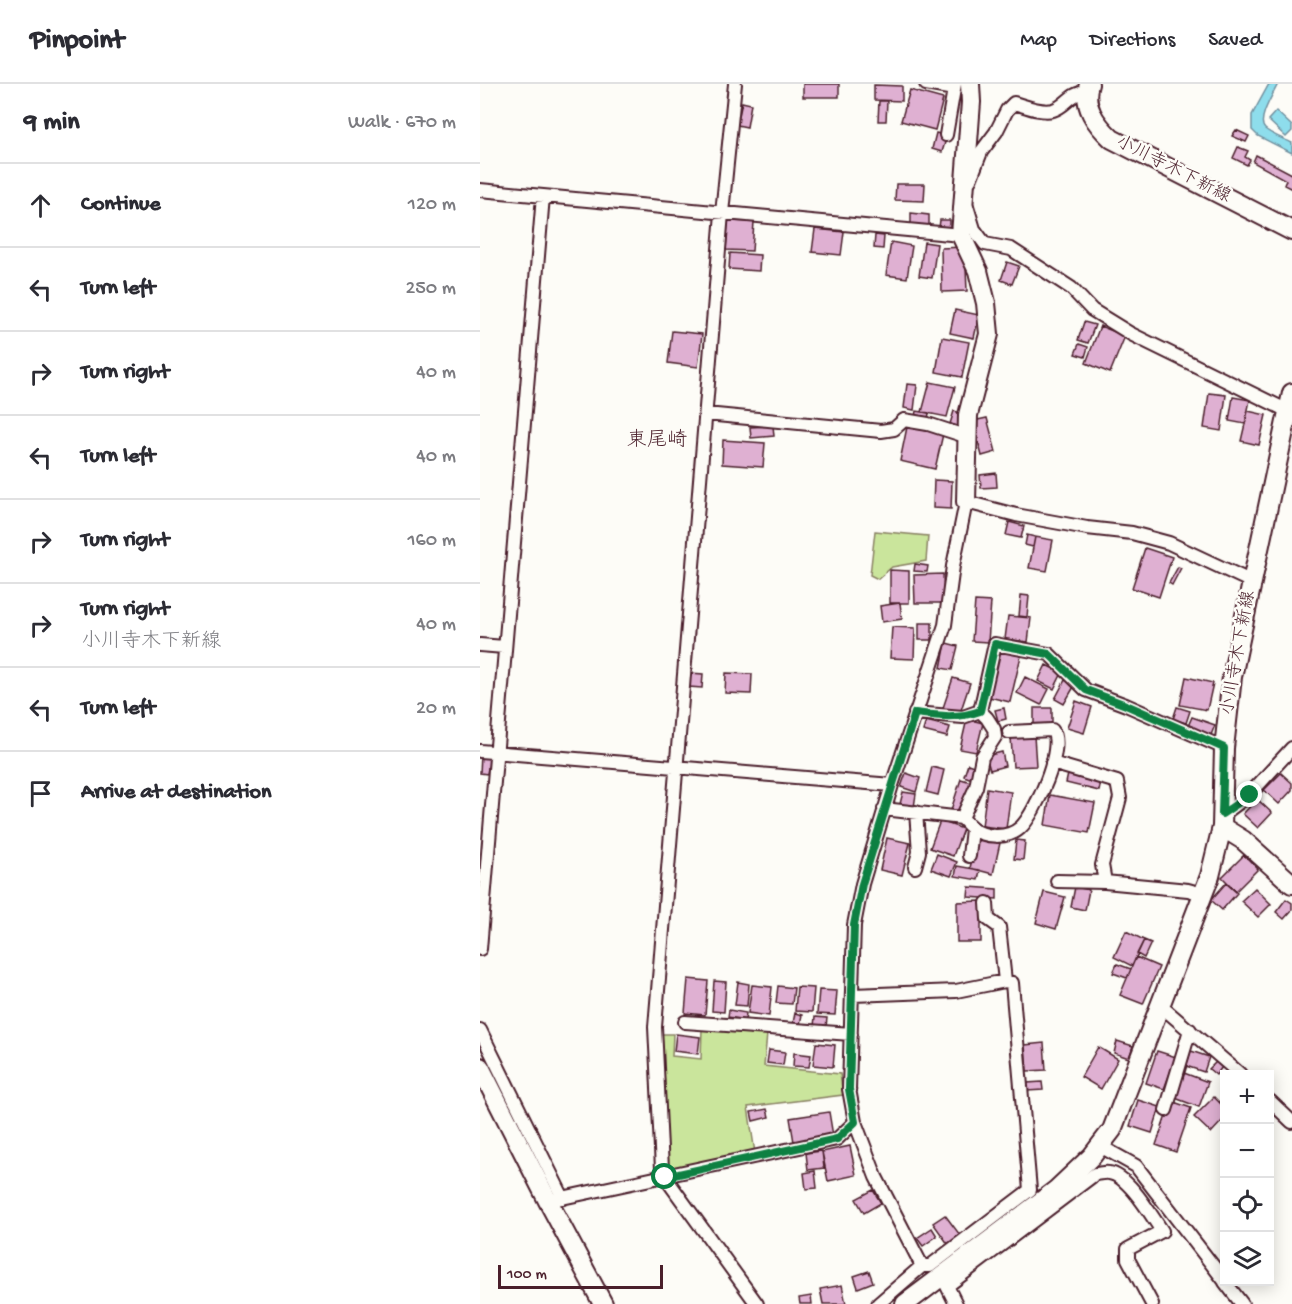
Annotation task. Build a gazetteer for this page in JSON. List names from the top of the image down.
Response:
{
  "streets": {
    "street": ["小川寺木下新線"]
  },
  "districts": ["東尾崎"],
  "scale_bar": "100 m",
  "page": {
    "header": "Pinpoint",
    "nav": ["Map", "Directions", "Saved"],
    "heading": ["9 min", "Walk · 670 m"],
    "list": [
      ["Continue", "120 m"],
      ["Turn left", "250 m"],
      ["Turn right", "40 m"],
      ["Turn left", "40 m"],
      ["Turn right", "160 m"],
      ["Turn right", "小川寺木下新線", "40 m"],
      ["Turn left", "20 m"],
      "Arrive at destination"
    ],
    "map_buttons": ["+", "−"],
    "scale": "100 m"
  }
}
